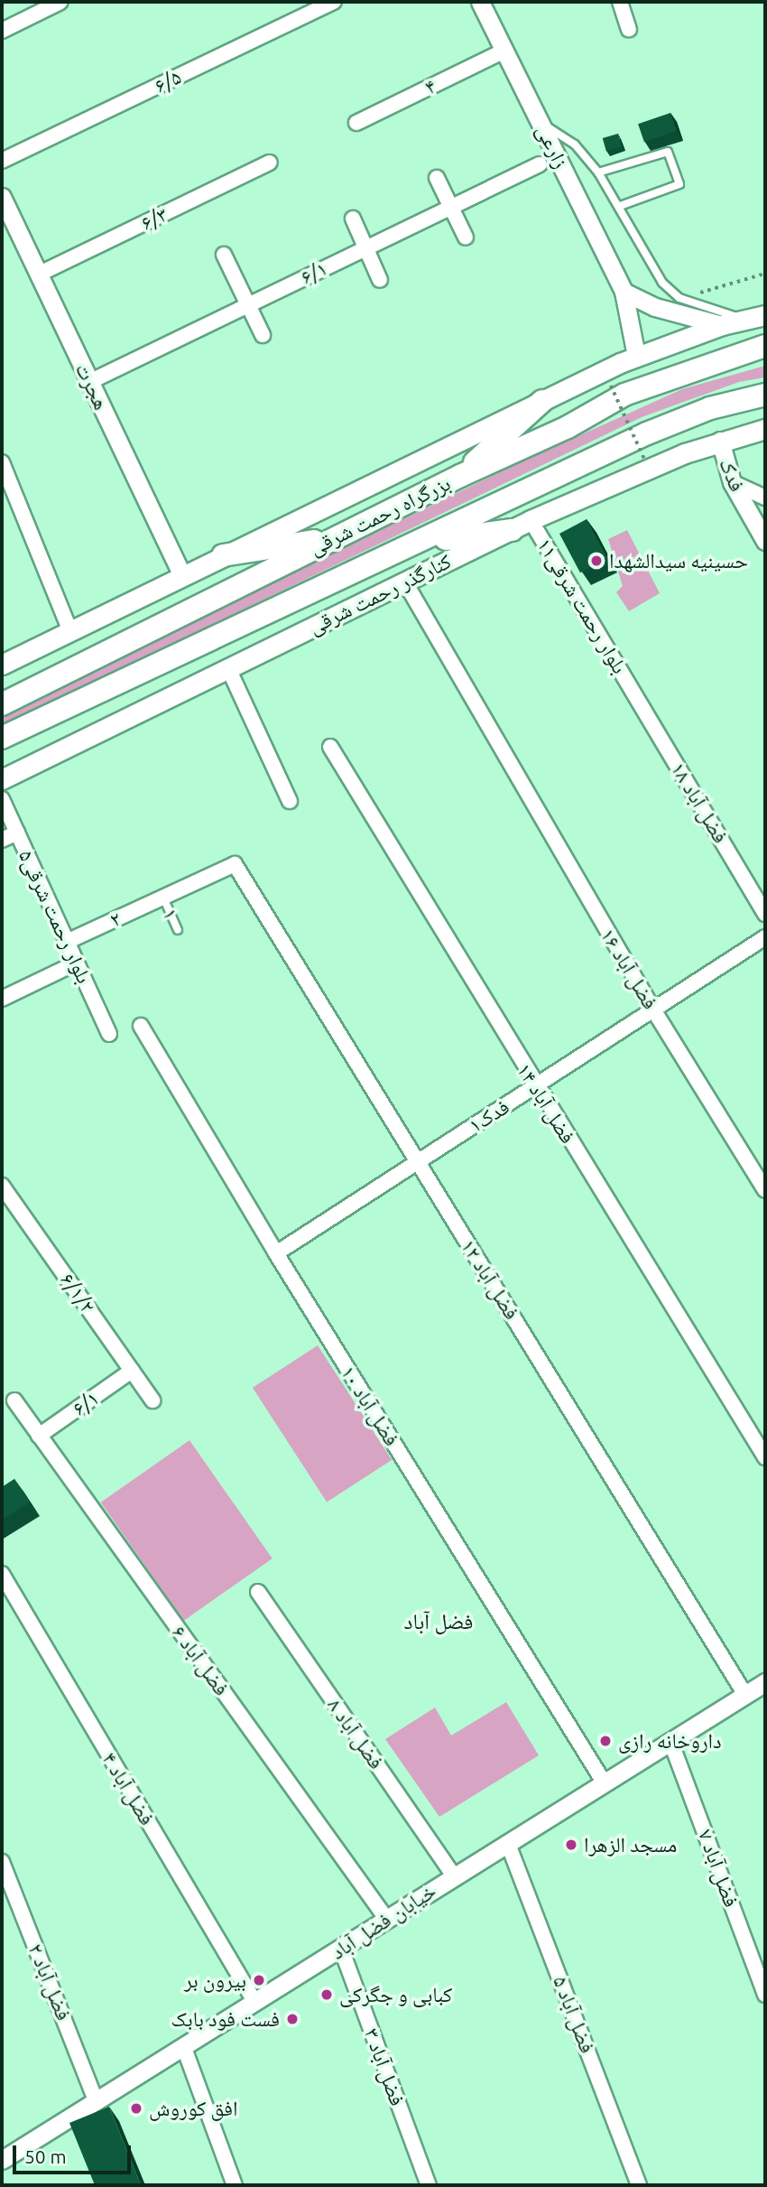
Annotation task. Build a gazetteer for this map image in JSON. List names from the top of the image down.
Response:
{
  "streets": {
    "highway": ["بزرگراه رحمت شرقی"],
    "main road": ["کنارگذر رحمت شرقی"],
    "street": [
      "۶/۵",
      "۴",
      "زارعی",
      "۶/۳",
      "۶/۱",
      "هجرت",
      "فدک",
      "بلوار رحمت شرقی۱۱",
      "فضل آباد ۱۸",
      "۵بلوار رحمت شرقی",
      "۲",
      "فضل آباد ۱۶",
      "فضل آباد ۱۴",
      "فدک۱",
      "فضل آباد ۱۲",
      "۶/۱/۲",
      "فضل آباد ۱۰",
      "فضل آباد ۶",
      "فضل آباد ۸",
      "فضل آباد ۴",
      "فضل آباد ۷",
      "خیابان فضل آباد",
      "فضل آباد ۲",
      "فضل آباد ۵",
      "فضل آباد ۳"
    ],
    "lane": ["۱"]
  },
  "crossings": [
    ["۴", "زارعی"],
    ["۶/۳", "هجرت"],
    ["۶/۱", "هجرت"],
    ["۶/۱", "۶/۱/۲"],
    ["۶/۱", "فضل آباد ۶"],
    ["فدک", "کنارگذر رحمت شرقی"],
    ["کنارگذر رحمت شرقی", "بلوار رحمت شرقی۱۱"],
    ["کنارگذر رحمت شرقی", "فضل آباد ۱۶"],
    ["بلوار رحمت شرقی۱۱", "فضل آباد ۱۸"],
    ["۱", "۲"],
    ["۵بلوار رحمت شرقی", "۲"],
    ["۲", "فضل آباد ۱۲"],
    ["فضل آباد ۱۶", "فدک۱"],
    ["فضل آباد ۱۴", "فدک۱"],
    ["فدک۱", "فضل آباد ۱۲"],
    ["فدک۱", "فضل آباد ۱۰"],
    ["فضل آباد ۱۲", "خیابان فضل آباد"],
    ["فضل آباد ۱۰", "خیابان فضل آباد"],
    ["فضل آباد ۶", "خیابان فضل آباد"],
    ["فضل آباد ۸", "خیابان فضل آباد"],
    ["فضل آباد ۴", "خیابان فضل آباد"],
    ["فضل آباد ۷", "خیابان فضل آباد"],
    ["خیابان فضل آباد", "فضل آباد ۲"],
    ["خیابان فضل آباد", "فضل آباد ۵"],
    ["خیابان فضل آباد", "فضل آباد ۳"]
  ],
  "districts": ["فضل آباد"],
  "places": [
    "حسینیه سیدالشهدا",
    "داروخانه رازی",
    "مسجد الزهرا",
    "بیرون بر",
    "کبابی و جگرکی",
    "فست فود بابک",
    "افق کوروش"
  ],
  "scale_bar": "50 m"
}
